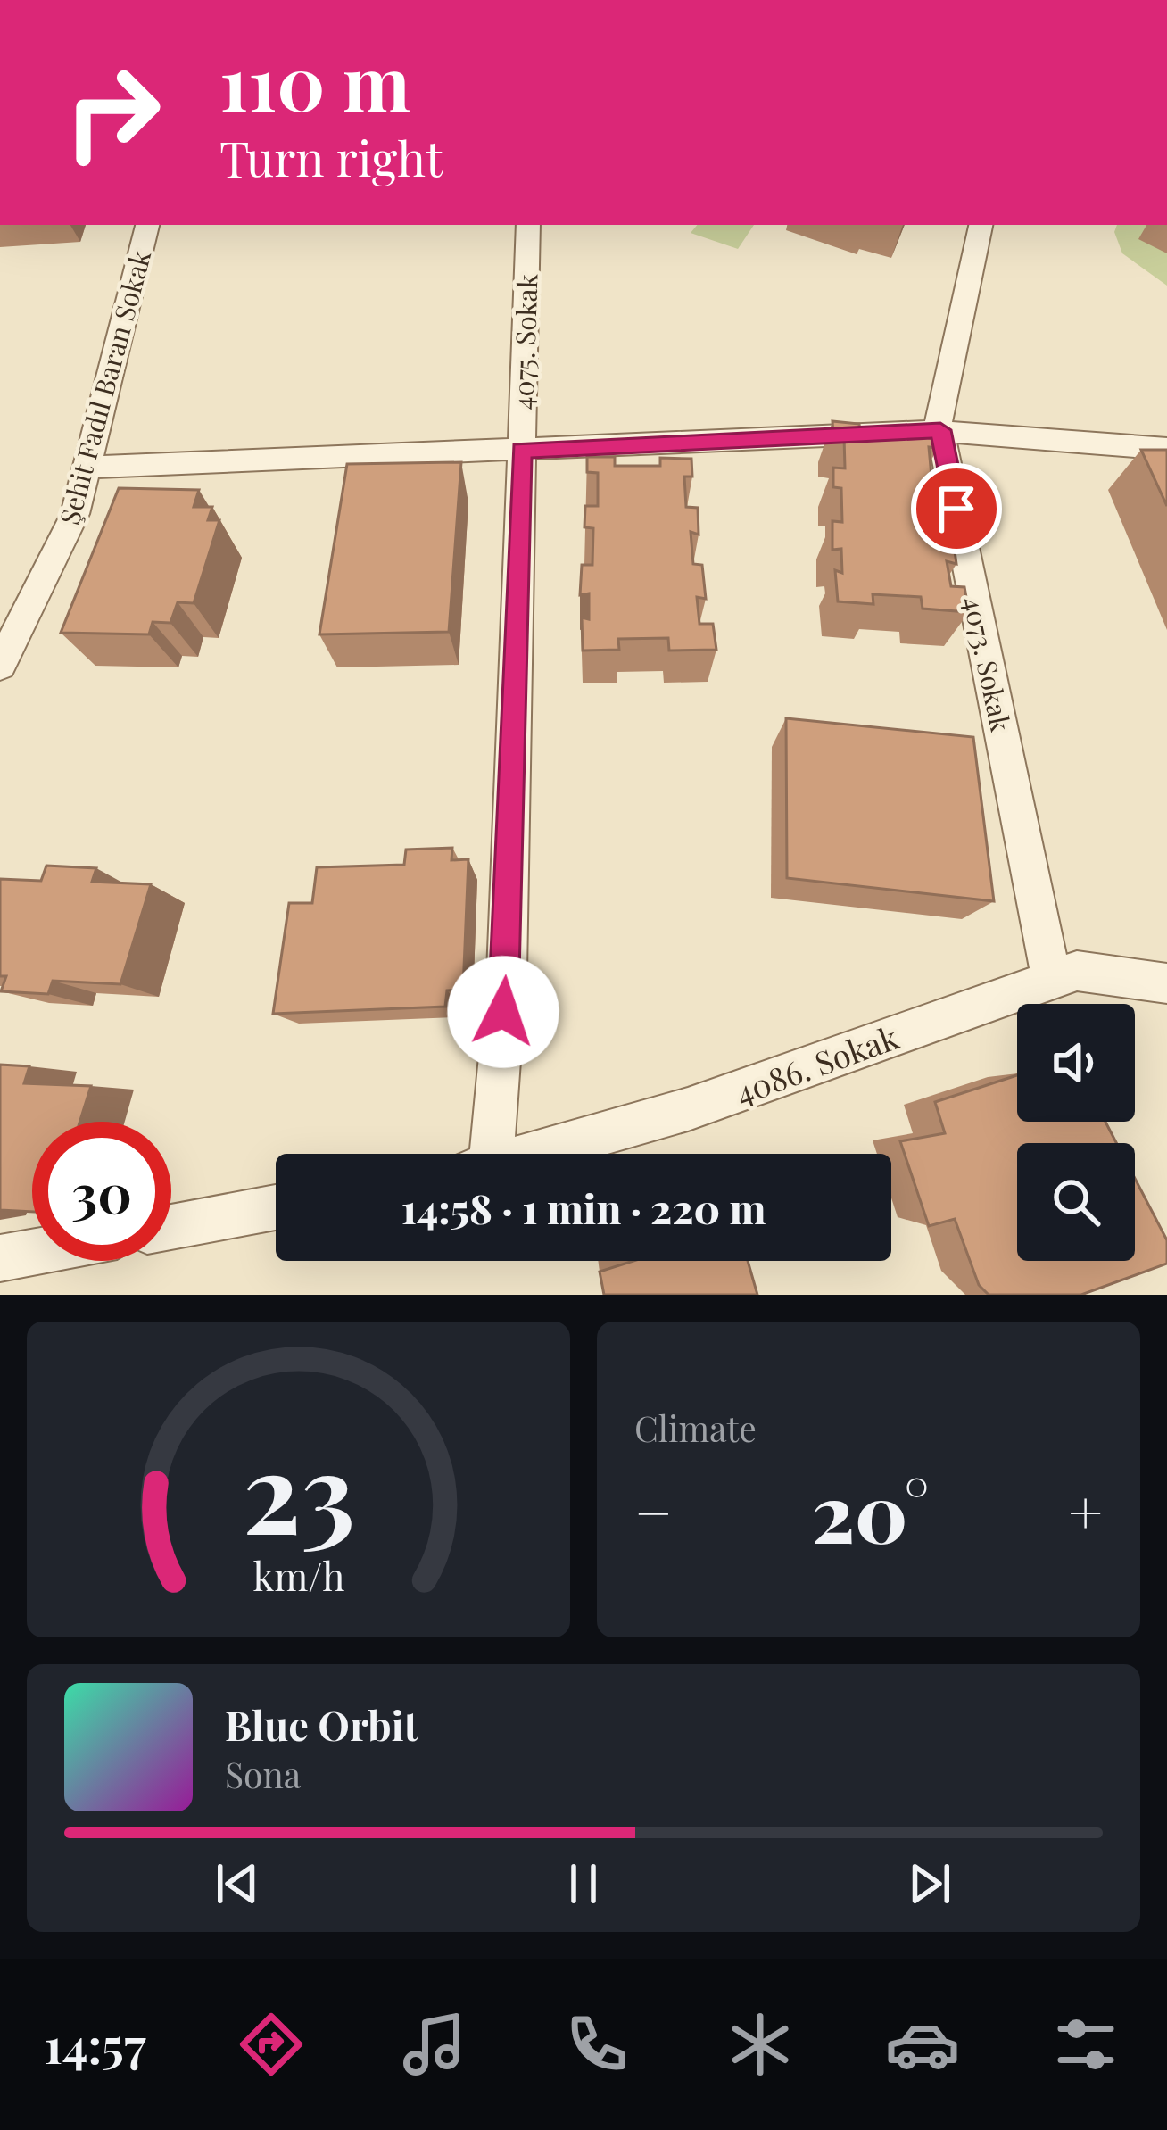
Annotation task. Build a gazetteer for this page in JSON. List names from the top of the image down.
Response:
{
  "streets": {
    "street": [
      "4075. Sokak",
      "Şehit Fadıl Baran Sokak",
      "4073. Sokak",
      "4086. Sokak"
    ]
  },
  "crossings": [
    ["4073. Sokak", "4086. Sokak"]
  ],
  "page": {
    "turn": ["110 m", "Turn right"],
    "limit": "30",
    "trip": "14:58 · 1 min · 220 m",
    "tile": "Climate",
    "heat": ["−", "20°", "+"],
    "song": ["Blue Orbit", "Sona"],
    "tabs": "14:57",
    "gauge": ["23", "km/h"]
  }
}
